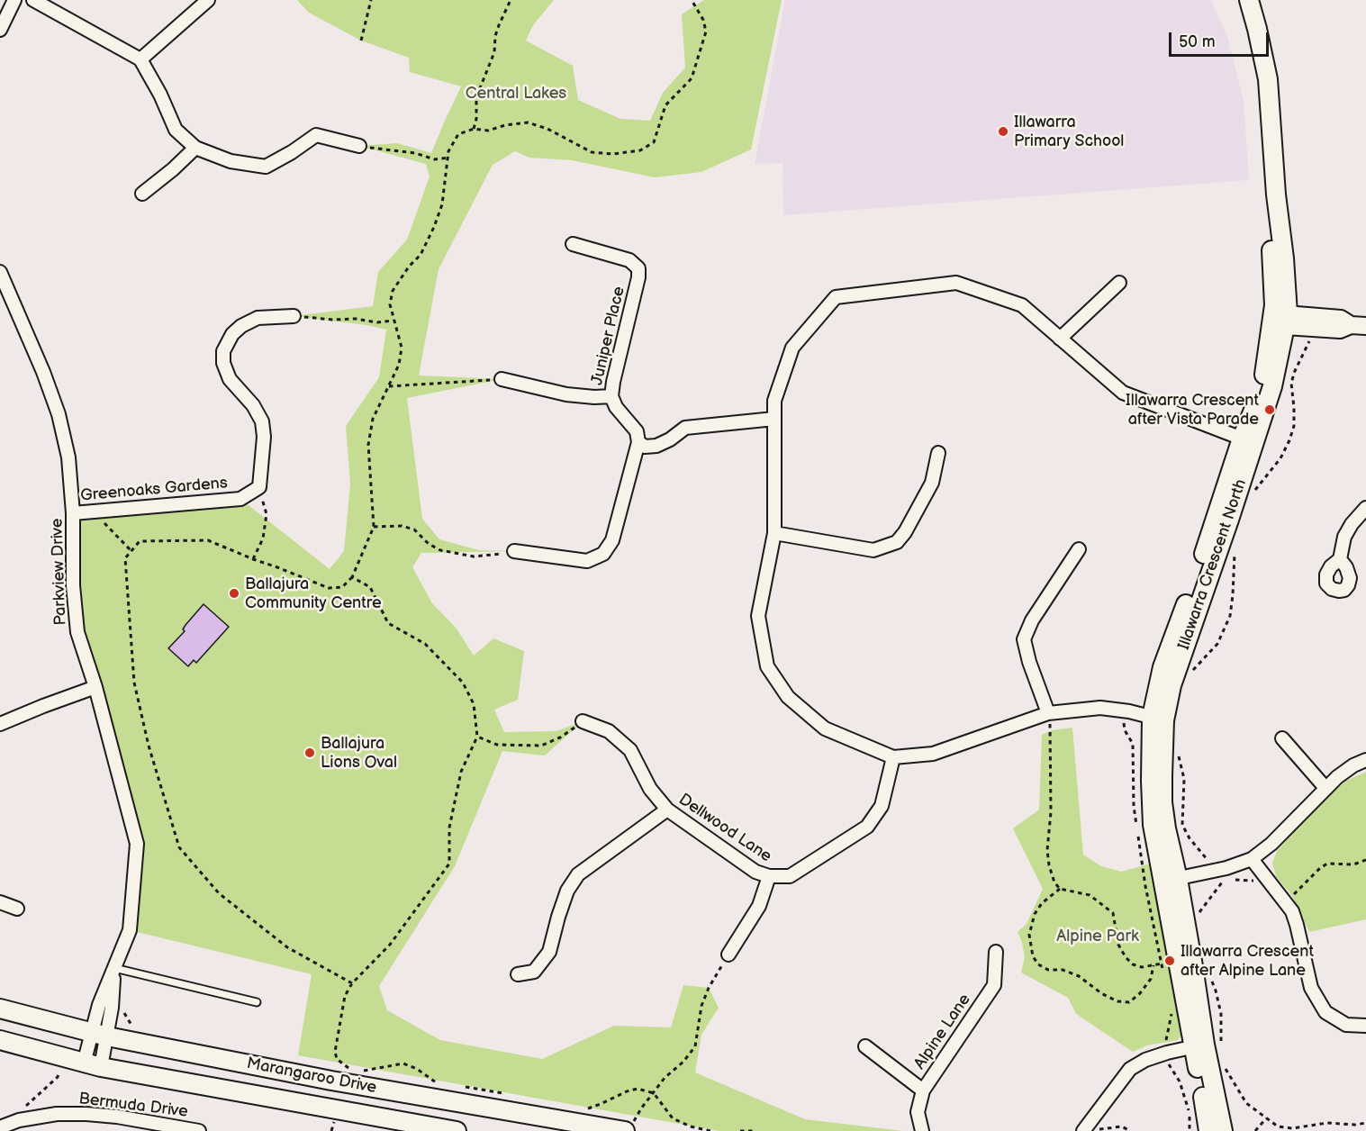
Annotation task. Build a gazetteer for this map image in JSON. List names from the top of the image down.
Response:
{
  "streets": {
    "main road": ["Illawarra Crescent North", "Marangaroo Drive"],
    "street": [
      "Juniper Place",
      "Greenoaks Gardens",
      "Parkview Drive",
      "Dellwood Lane",
      "Alpine Lane",
      "Bermuda Drive"
    ]
  },
  "crossings": [
    ["Greenoaks Gardens", "Parkview Drive"],
    ["Parkview Drive", "Marangaroo Drive"]
  ],
  "parks": ["Central Lakes", "Alpine Park"],
  "places": [
    "Illawarra Primary School",
    "Illawarra Crescent after Vista Parade",
    "Ballajura Community Centre",
    "Ballajura Lions Oval",
    "Illawarra Crescent after Alpine Lane"
  ],
  "scale_bar": "50 m"
}
